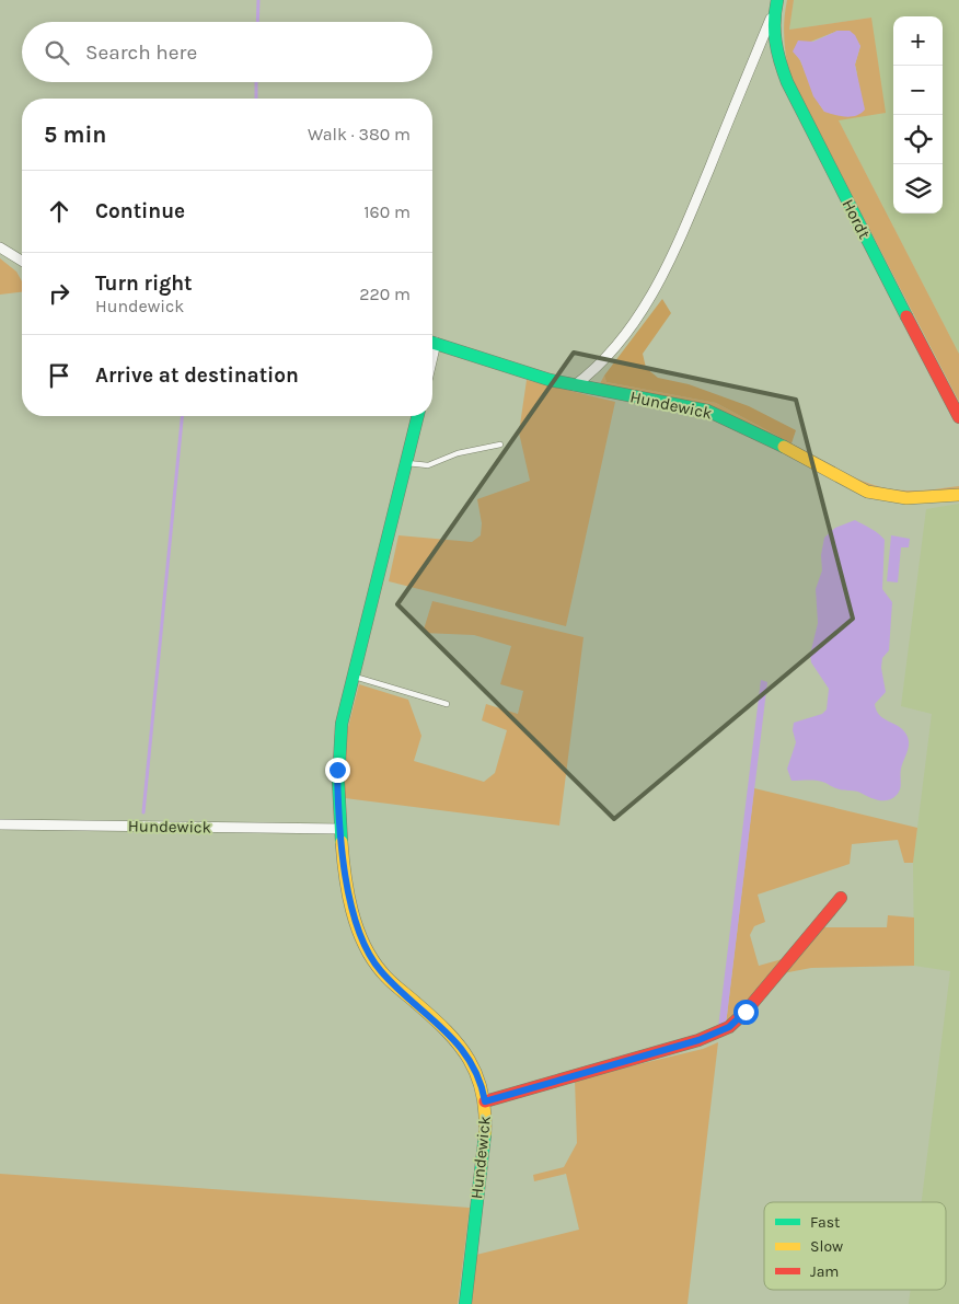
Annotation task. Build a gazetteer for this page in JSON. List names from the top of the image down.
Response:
{
  "streets": {
    "street": ["Hordt", "Hundewick"]
  },
  "crossings": [
    ["Hordt", "Hundewick"]
  ],
  "legend": ["Fast", "Slow", "Jam"],
  "page": {
    "map_buttons": ["+", "−"],
    "search": "Search here",
    "heading": ["5 min", "Walk · 380 m"],
    "list": [
      ["Continue", "160 m"],
      ["Turn right", "Hundewick", "220 m"],
      "Arrive at destination"
    ]
  }
}
